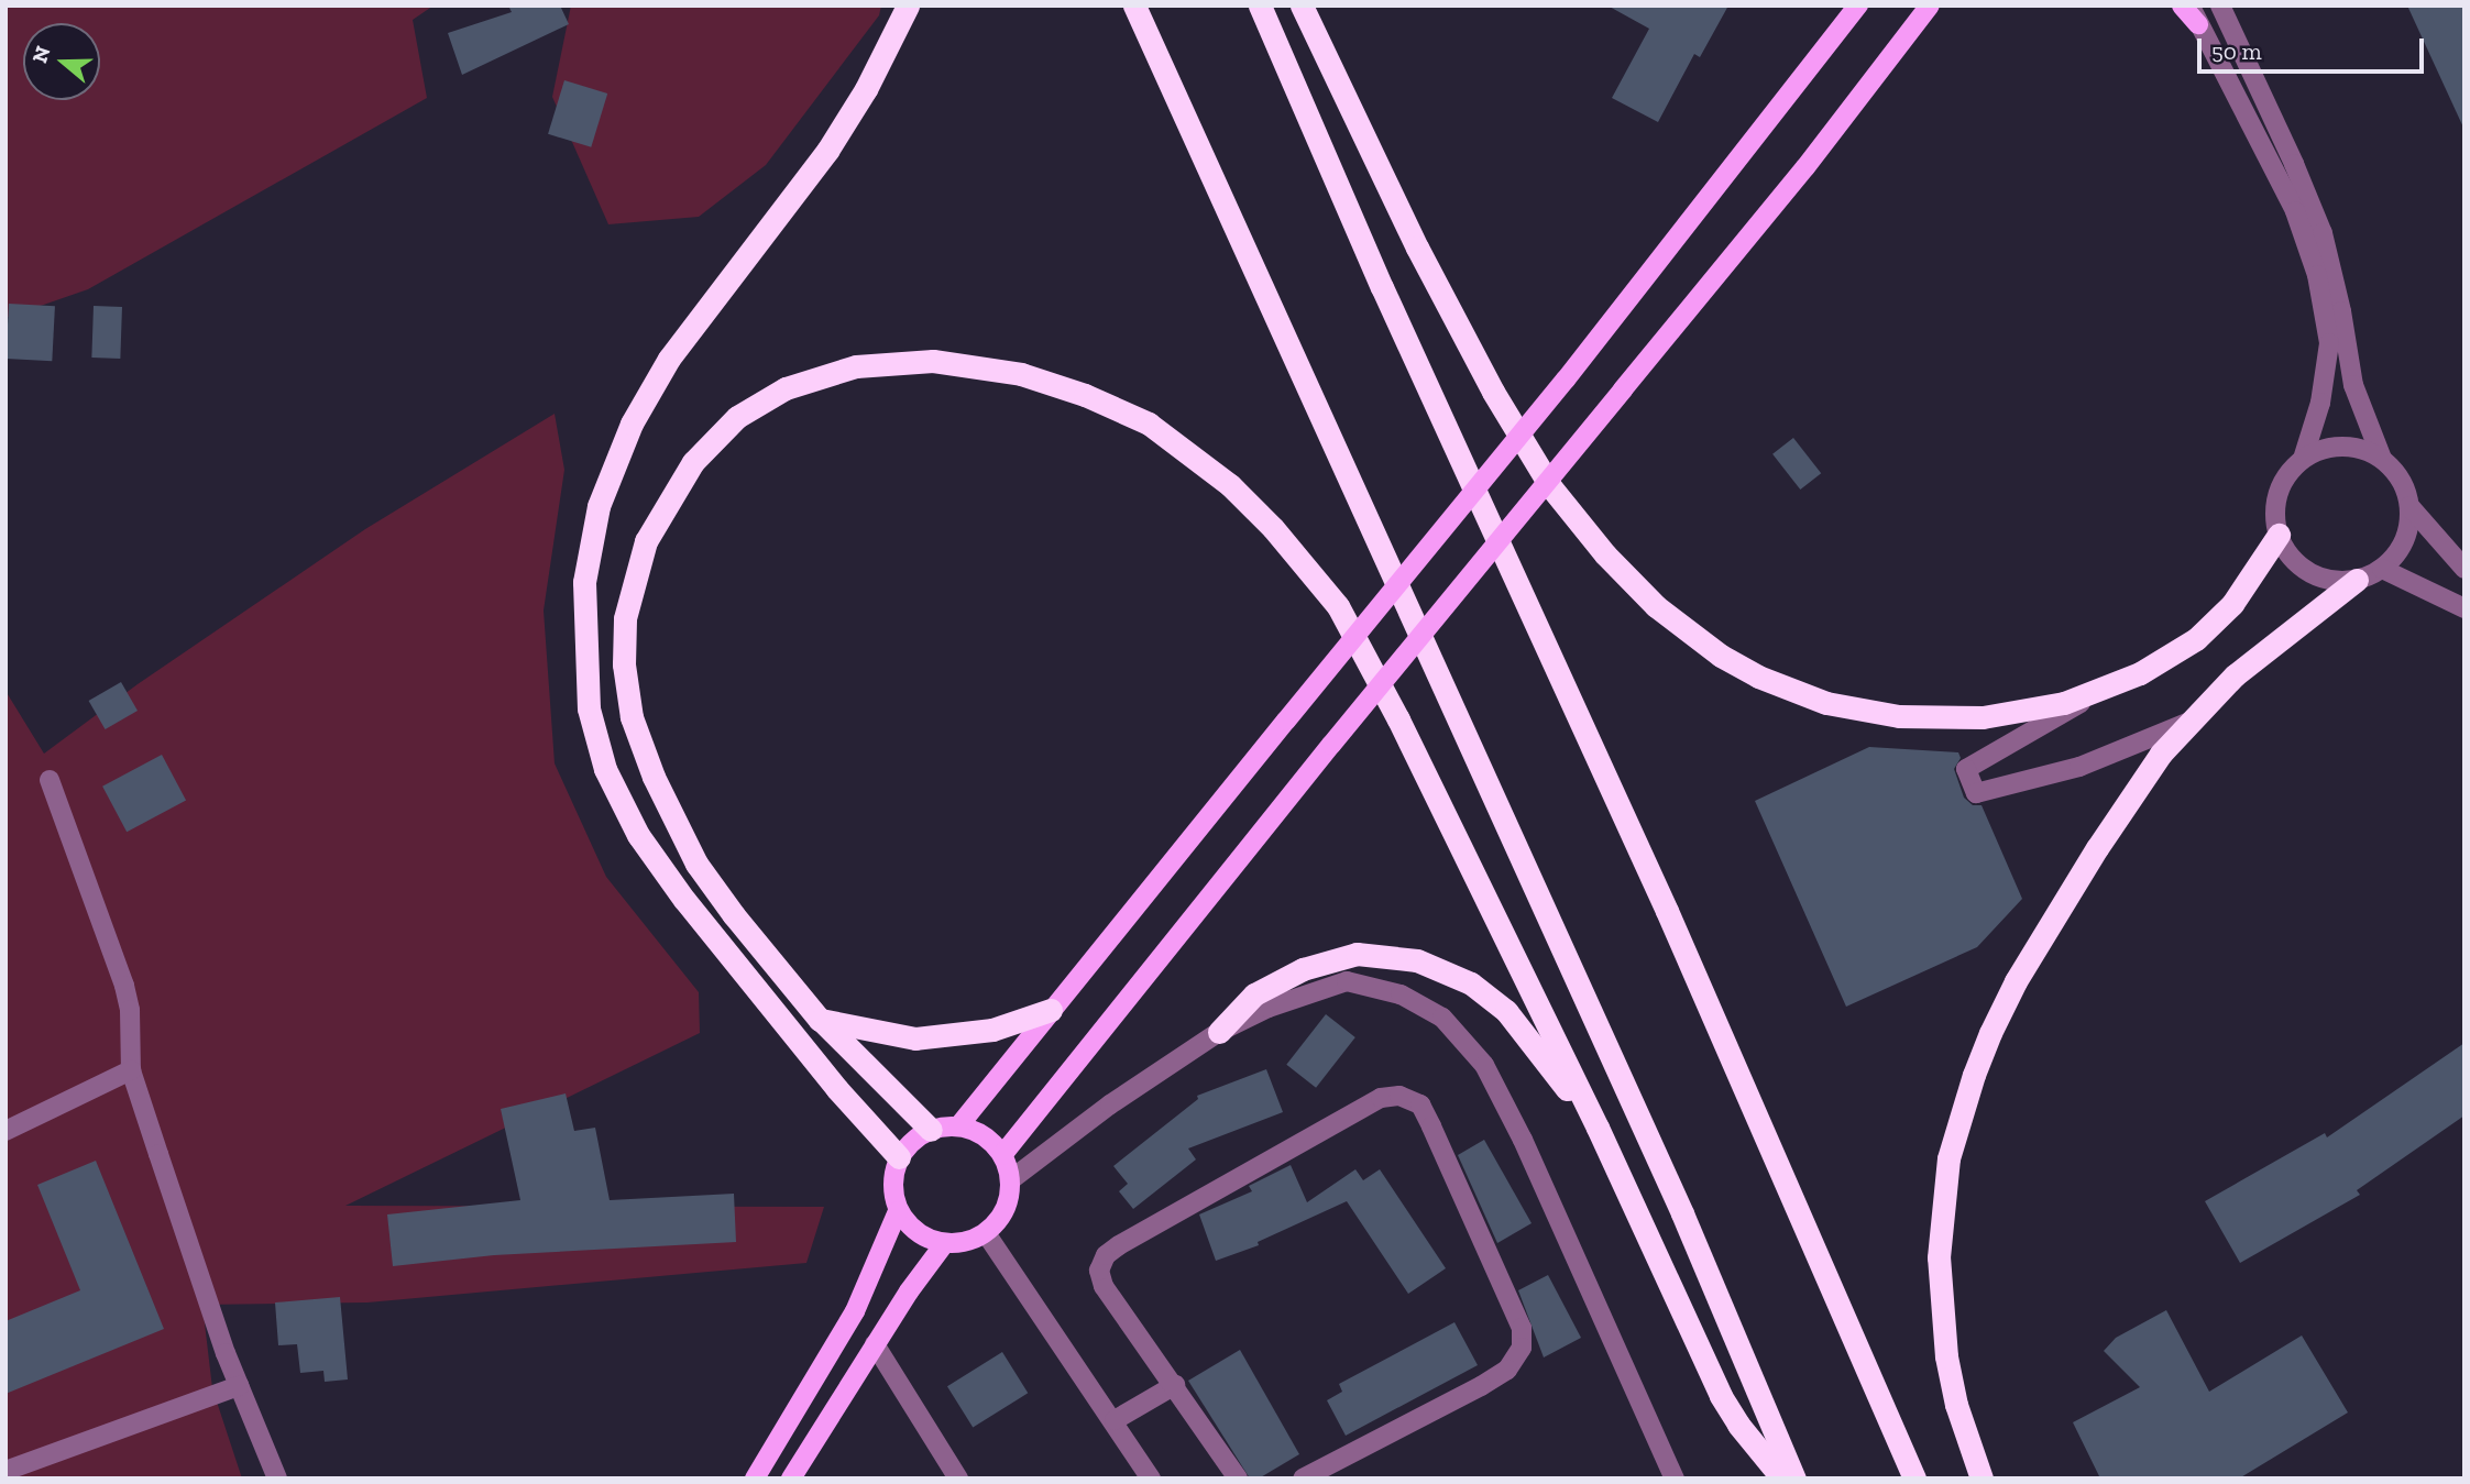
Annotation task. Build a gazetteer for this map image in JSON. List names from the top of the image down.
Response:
{
  "scale_bar": "50 m",
  "north": "left"
}
